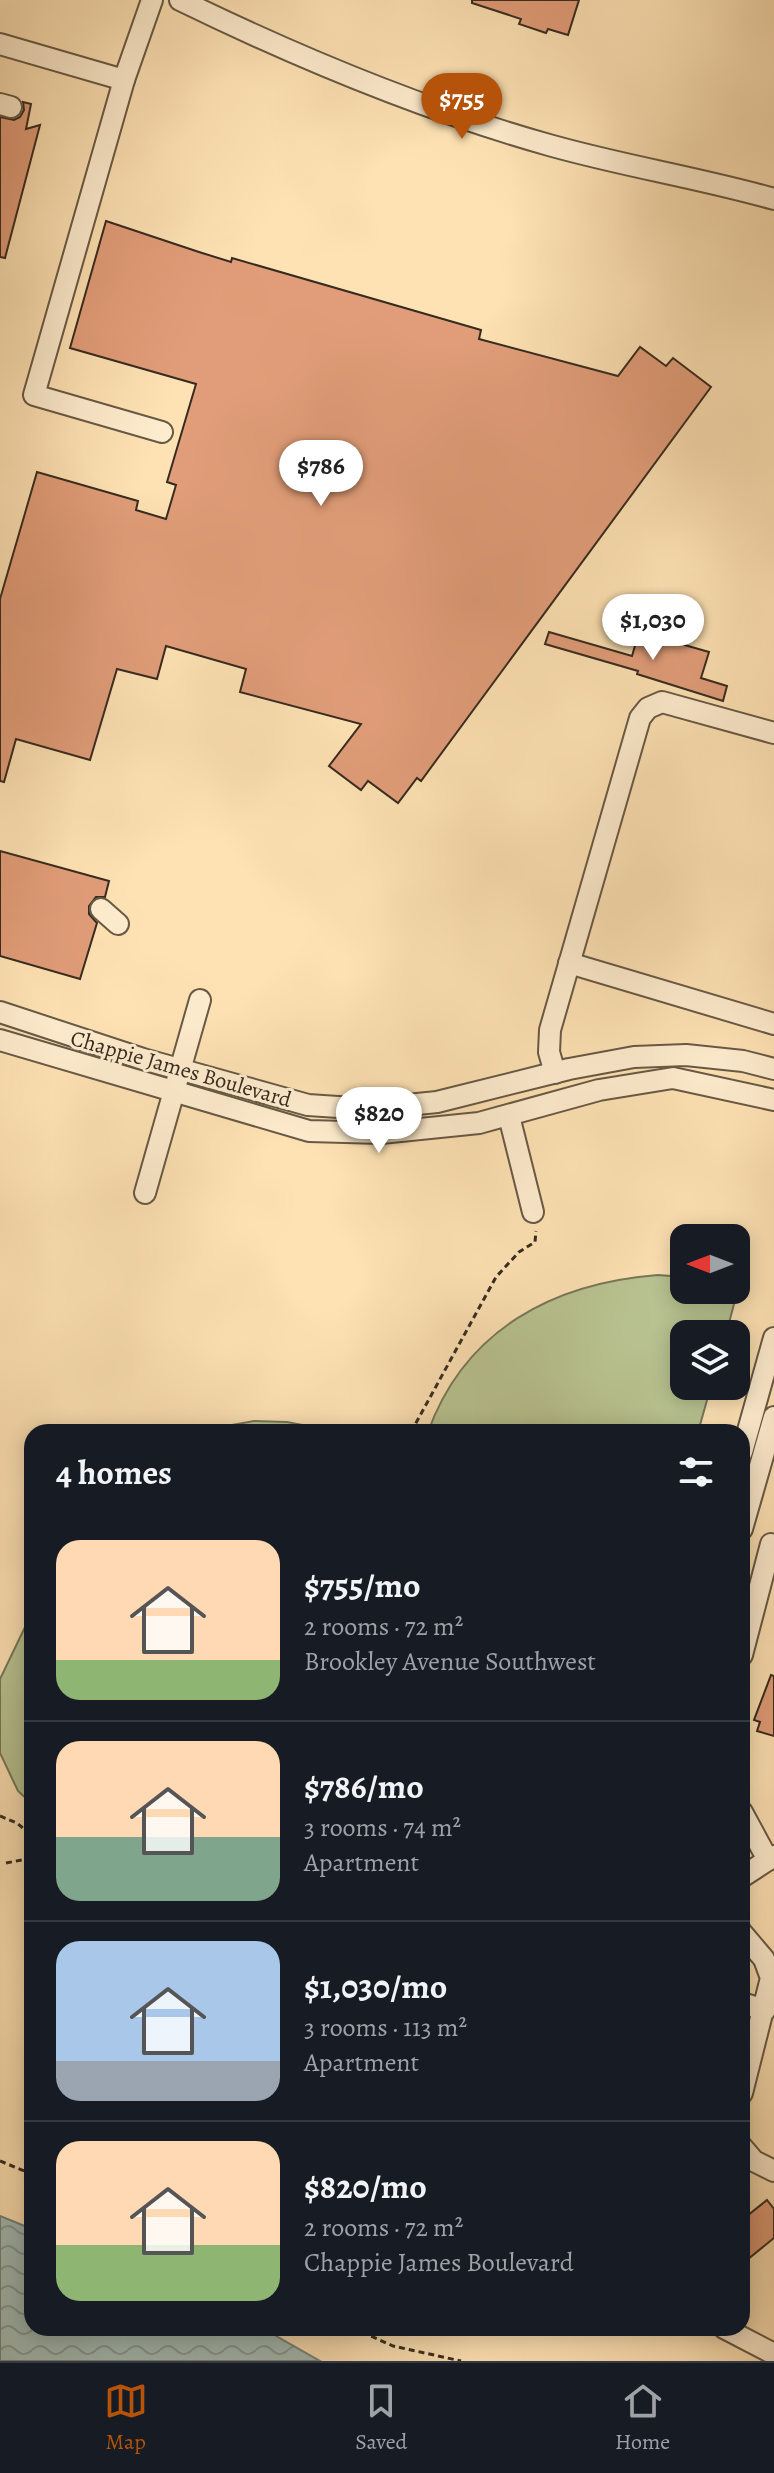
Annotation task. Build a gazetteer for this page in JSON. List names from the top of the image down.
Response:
{
  "streets": {
    "street": ["Chappie James Boulevard"]
  },
  "north": "left",
  "page": {
    "price": [
      "$755",
      "$786",
      "$1,030",
      "$820"
    ],
    "heading": "4 homes",
    "list": [
      {
        "name": "$755/mo",
        "note": "2 rooms · 72 m² · Brookley Avenue Southwest"
      },
      {
        "name": "$786/mo",
        "note": "3 rooms · 74 m² · Apartment"
      },
      {
        "name": "$1,030/mo",
        "note": "3 rooms · 113 m² · Apartment"
      },
      {
        "name": "$820/mo",
        "note": "2 rooms · 72 m² · Chappie James Boulevard"
      }
    ],
    "tabs": ["Map", "Saved", "Home"]
  }
}
